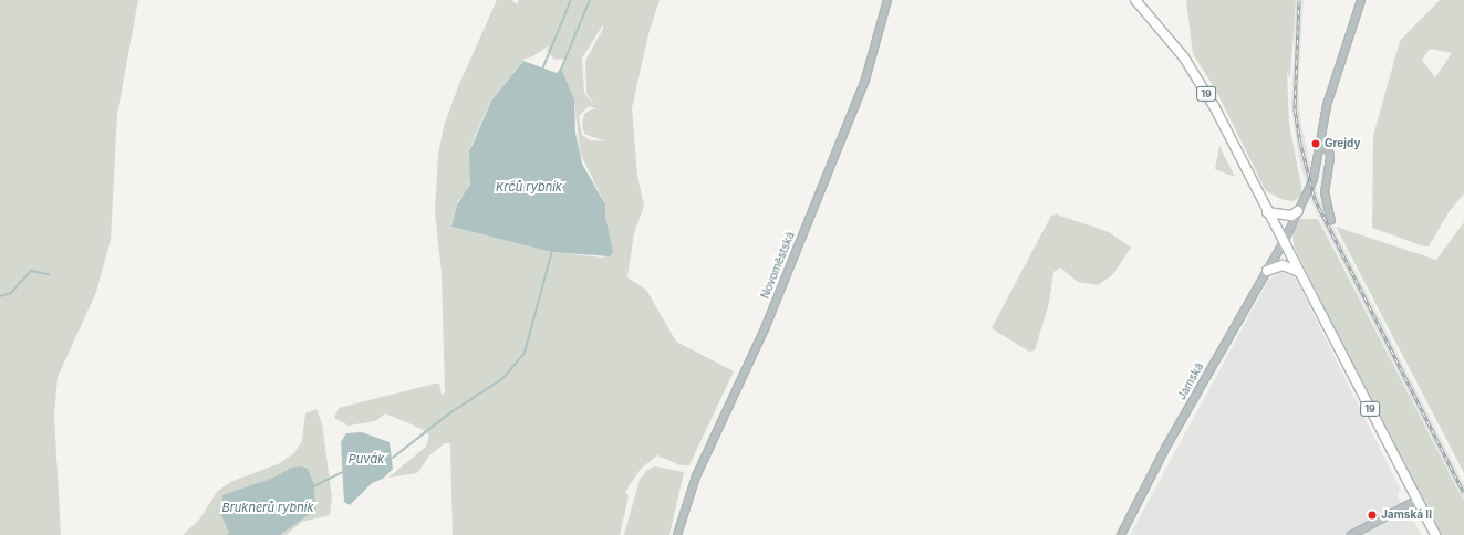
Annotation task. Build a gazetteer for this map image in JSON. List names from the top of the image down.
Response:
{
  "streets": {
    "main road": ["19"],
    "street": ["Novoměstská", "Jamská"]
  },
  "crossings": [
    ["19", "Jamská"]
  ],
  "water": ["Krčů rybník", "Puvák", "Bruknerů rybník"],
  "places": ["Grejdy", "Jamská II"]
}
